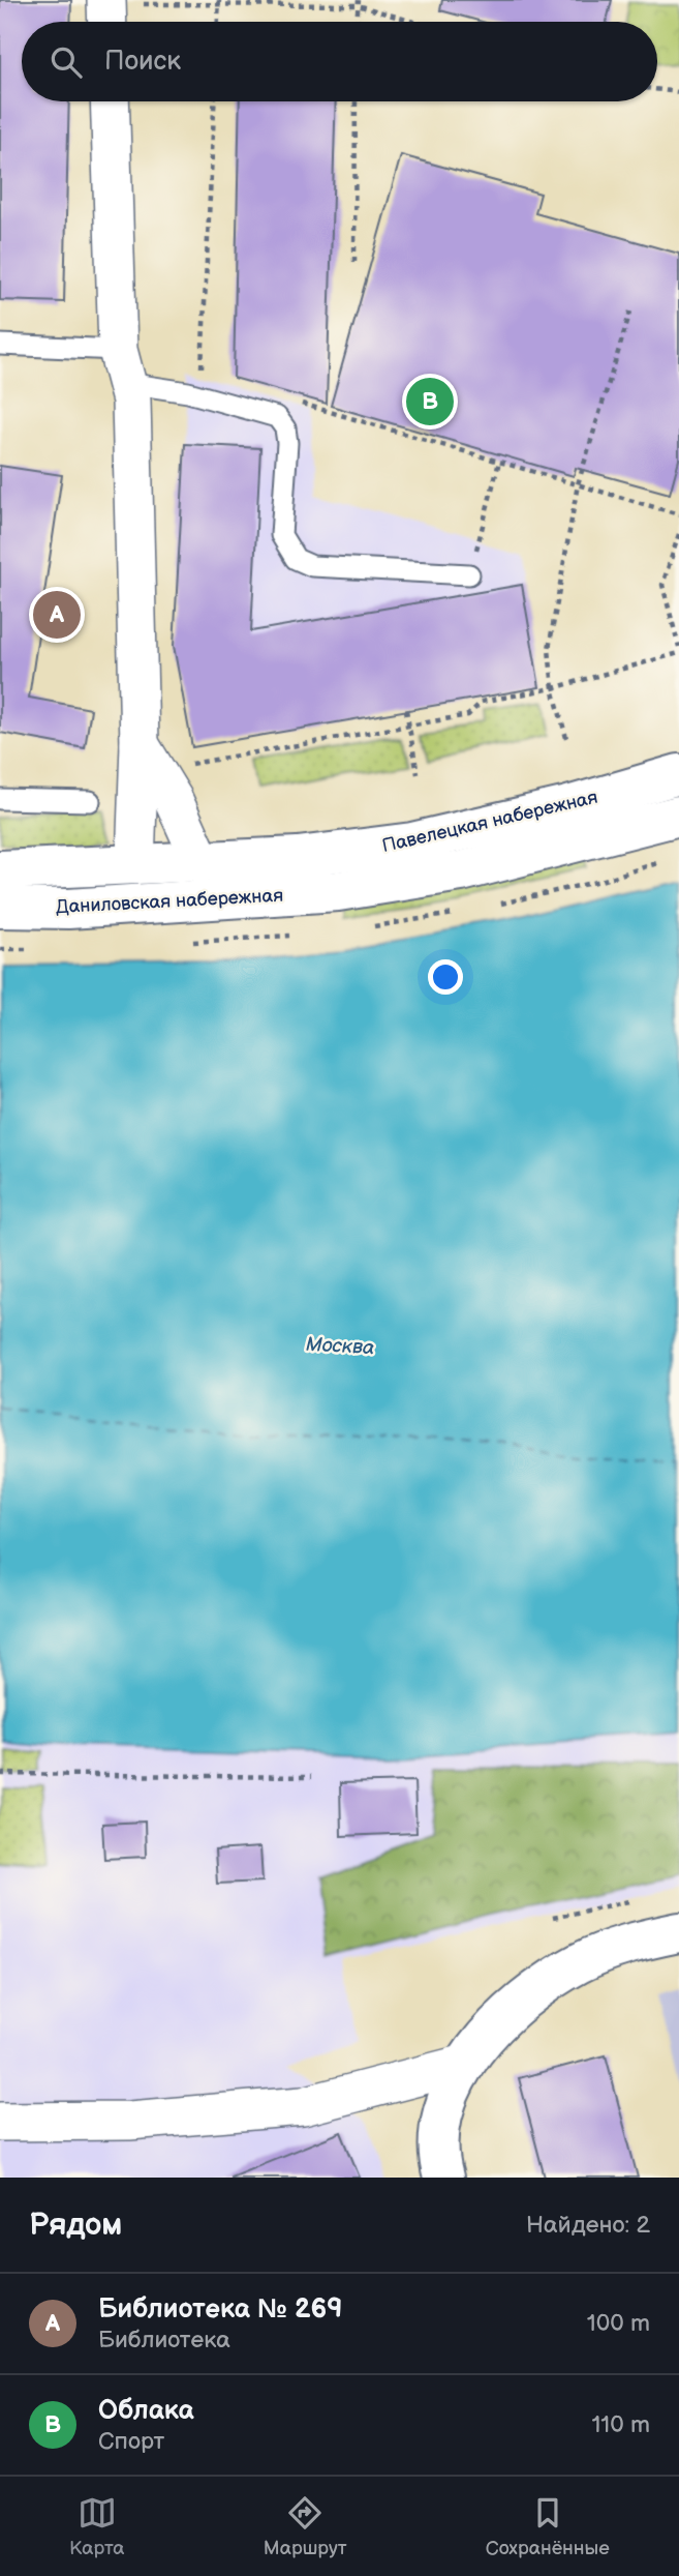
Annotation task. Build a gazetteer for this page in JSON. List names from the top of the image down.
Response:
{
  "streets": {
    "main road": ["Павелецкая набережная", "Даниловская набережная"]
  },
  "crossings": [
    ["Павелецкая набережная", "Даниловская набережная"]
  ],
  "water": ["Москва"],
  "page": {
    "search": "Поиск",
    "pins": ["B", "A"],
    "heading": ["Рядом", "Найдено: 2"],
    "list": [
      {
        "mark": "A",
        "name": "Библиотека № 269",
        "note": "Библиотека",
        "value": "100 m"
      },
      {
        "mark": "B",
        "name": "Облака",
        "note": "Спорт",
        "value": "110 m"
      }
    ],
    "nav": ["Карта", "Маршрут", "Сохранённые"]
  }
}
